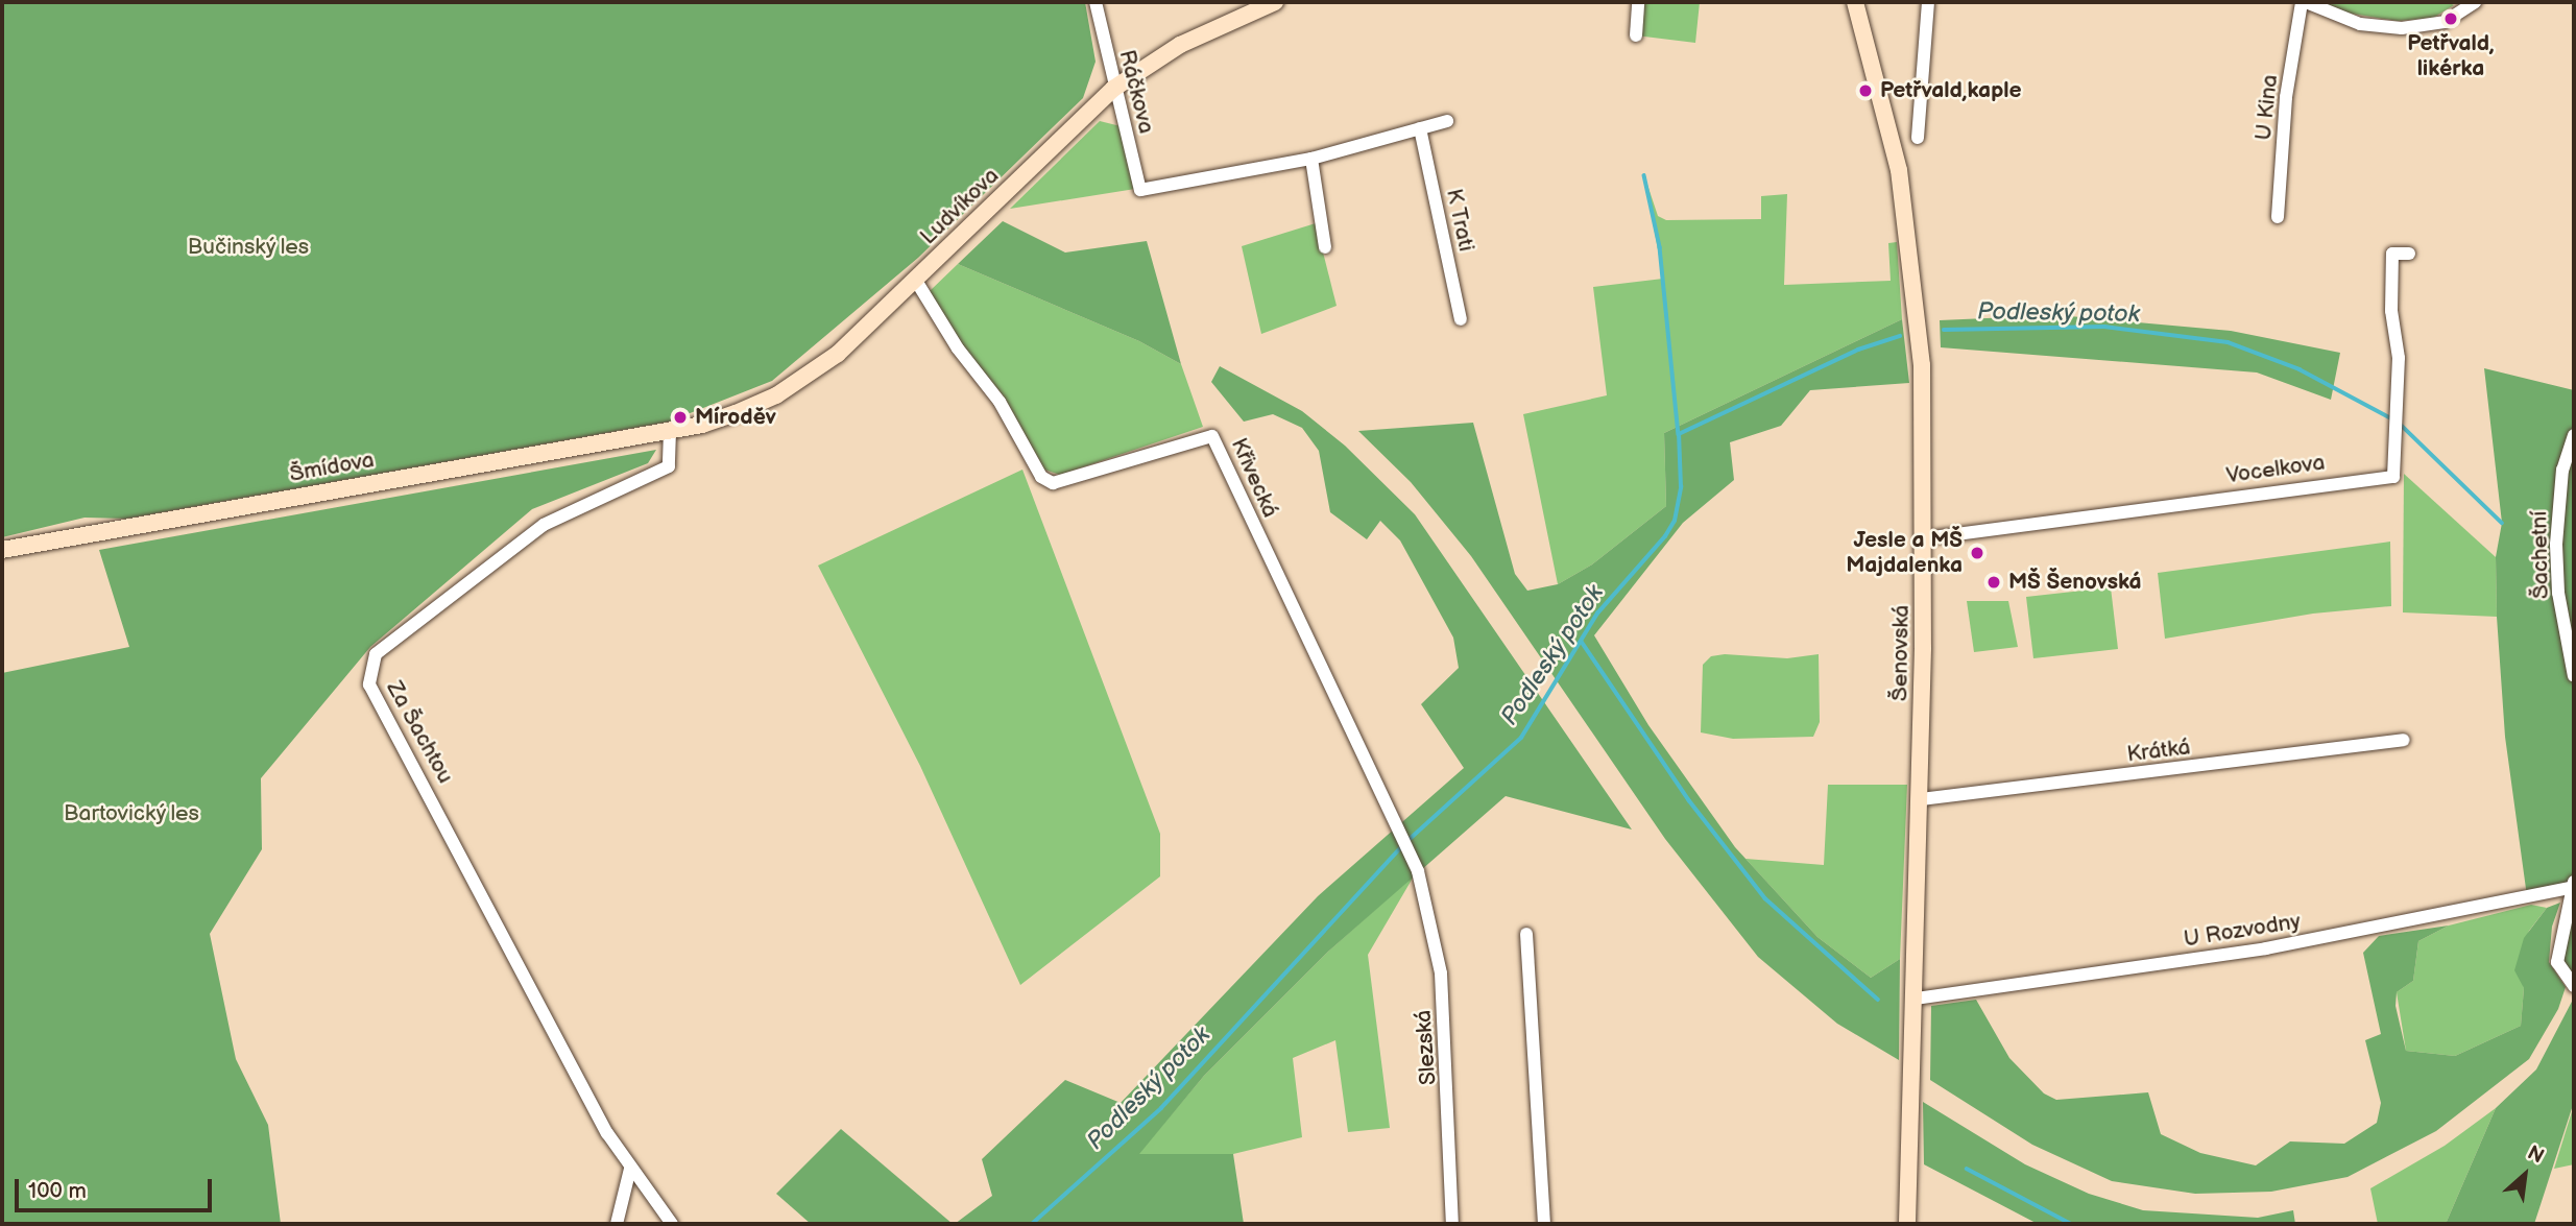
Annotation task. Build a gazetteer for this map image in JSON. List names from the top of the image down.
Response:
{
  "streets": {
    "street": [
      "Ráčkova",
      "U Kina",
      "Ludvíkova",
      "K Trati",
      "Šmídova",
      "Vocelkova",
      "Křivecká",
      "Šachetní",
      "Šenovská",
      "Za Šachtou",
      "Krátká",
      "U Rozvodny",
      "Slezská"
    ]
  },
  "crossings": [
    ["Ráčkova", "Ludvíkova"],
    ["Ludvíkova", "Šmídova"],
    ["Ludvíkova", "Křivecká"],
    ["Ludvíkova", "Za Šachtou"],
    ["Šmídova", "Za Šachtou"],
    ["Vocelkova", "Šenovská"],
    ["Křivecká", "Slezská"],
    ["Šenovská", "Krátká"],
    ["Šenovská", "U Rozvodny"]
  ],
  "water": ["Podleský potok"],
  "parks": ["Bučinský les", "Bartovický les"],
  "places": [
    "Petřvald, likérka",
    "Petřvald,kaple",
    "Míroděv",
    "Jesle a MŠ Majdalenka",
    "MŠ Šenovská"
  ],
  "scale_bar": "100 m",
  "north": "top right"
}
